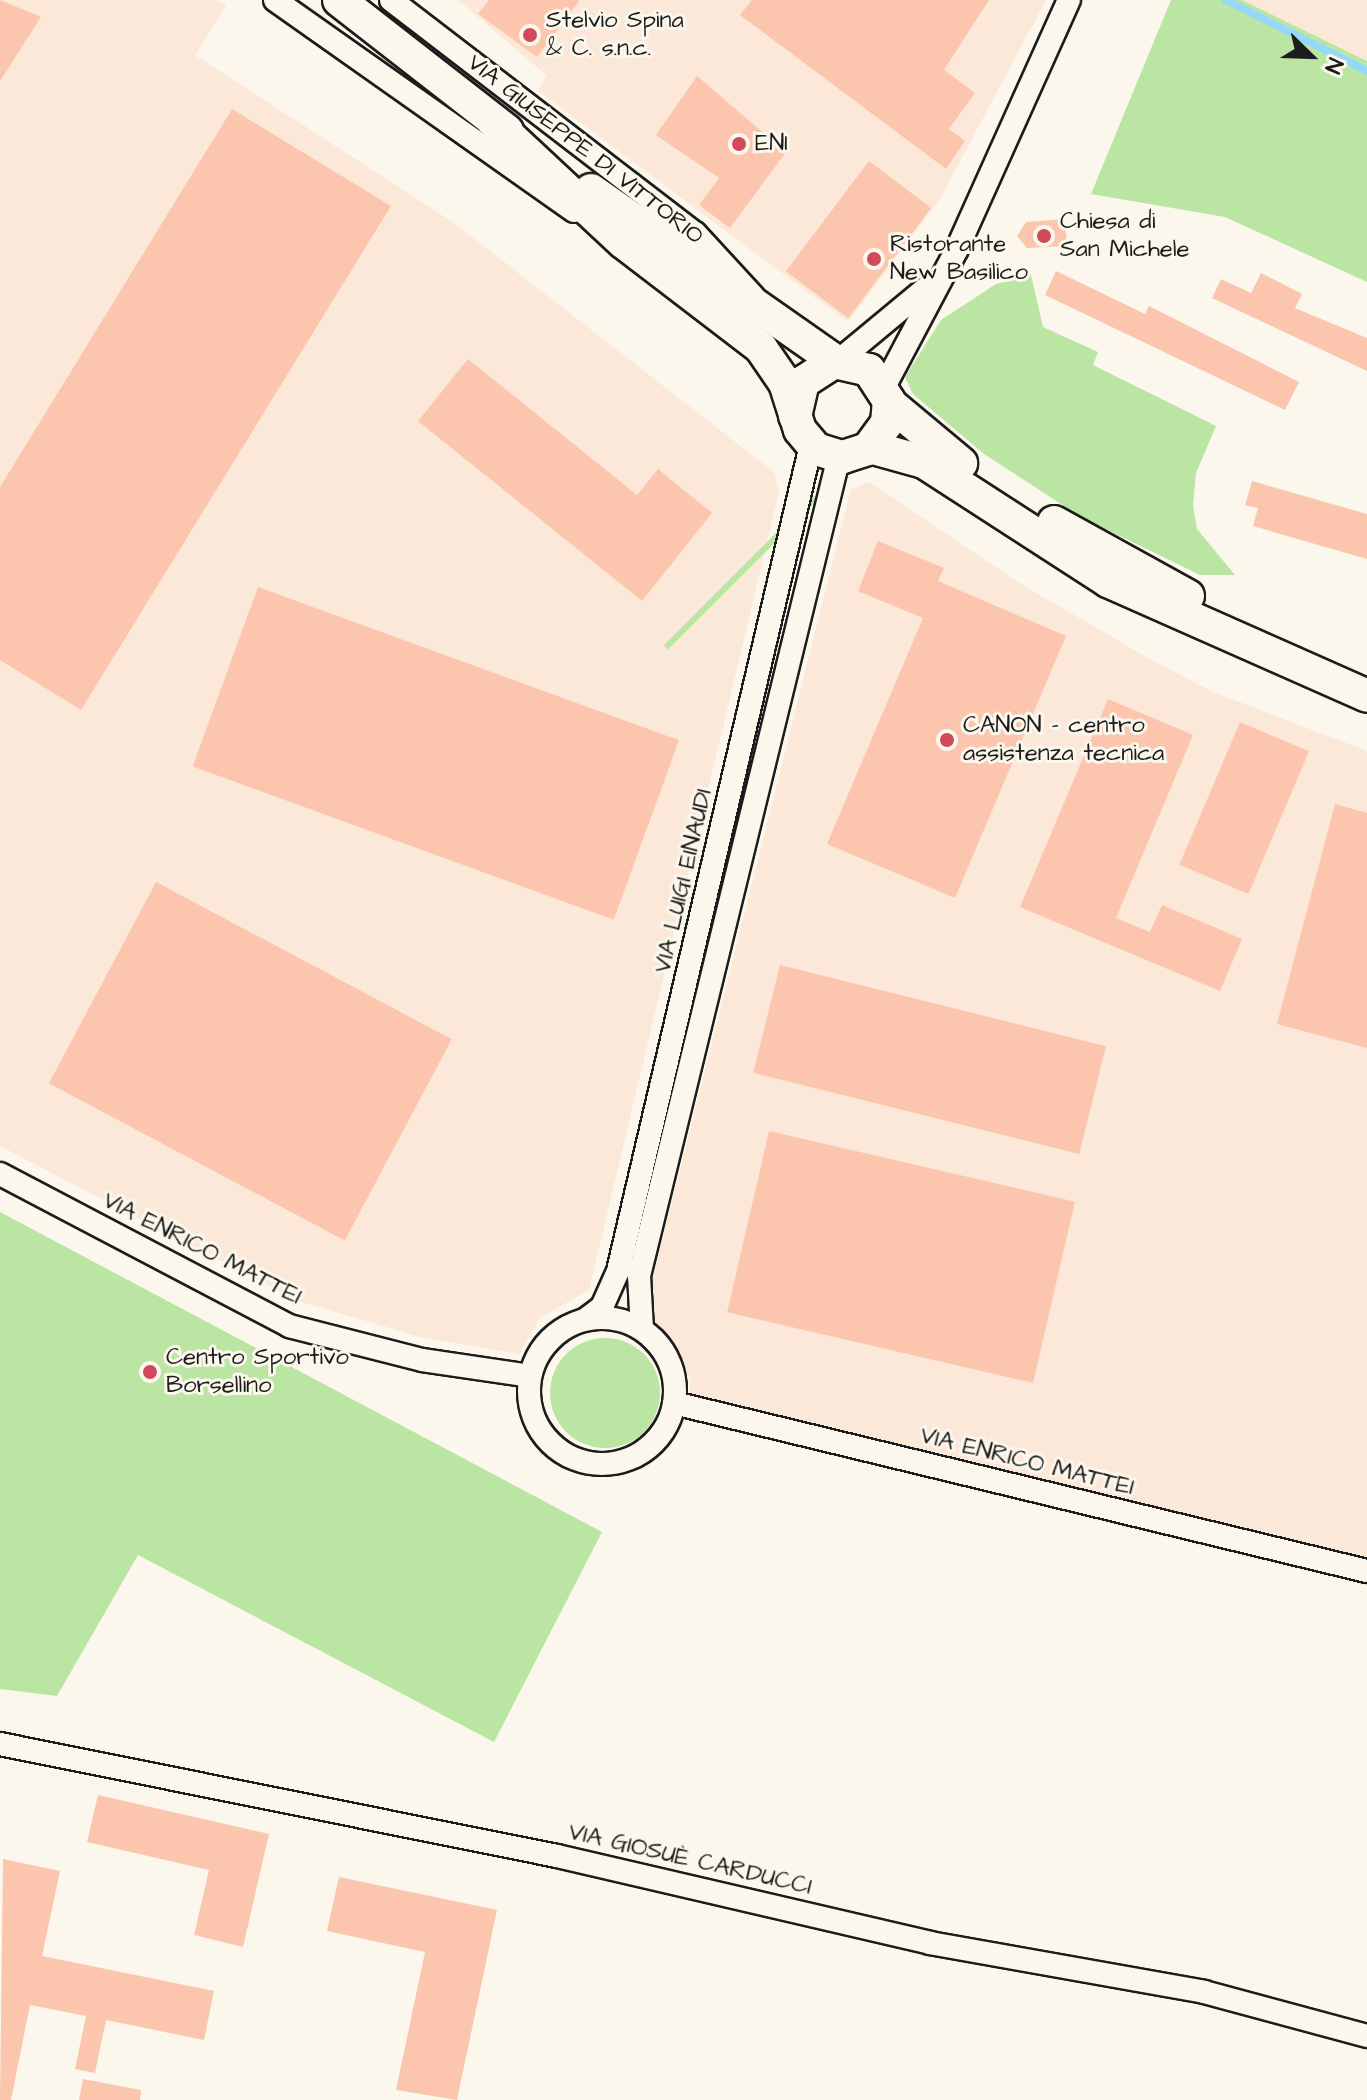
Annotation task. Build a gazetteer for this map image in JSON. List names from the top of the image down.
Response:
{
  "streets": {
    "main road": ["VIA GIUSEPPE DI VITTORIO"],
    "street": ["VIA LUIGI EINAUDI", "VIA ENRICO MATTEI", "VIA GIOSUÈ CARDUCCI"]
  },
  "crossings": [
    ["VIA GIUSEPPE DI VITTORIO", "VIA LUIGI EINAUDI"],
    ["VIA LUIGI EINAUDI", "VIA ENRICO MATTEI"]
  ],
  "places": [
    "Stelvio Spina & C. s.n.c.",
    "ENI",
    "Chiesa di San Michele",
    "Ristorante New Basilico",
    "CANON - centro assistenza tecnica",
    "Centro Sportivo Borsellino"
  ],
  "north": "bottom right"
}
